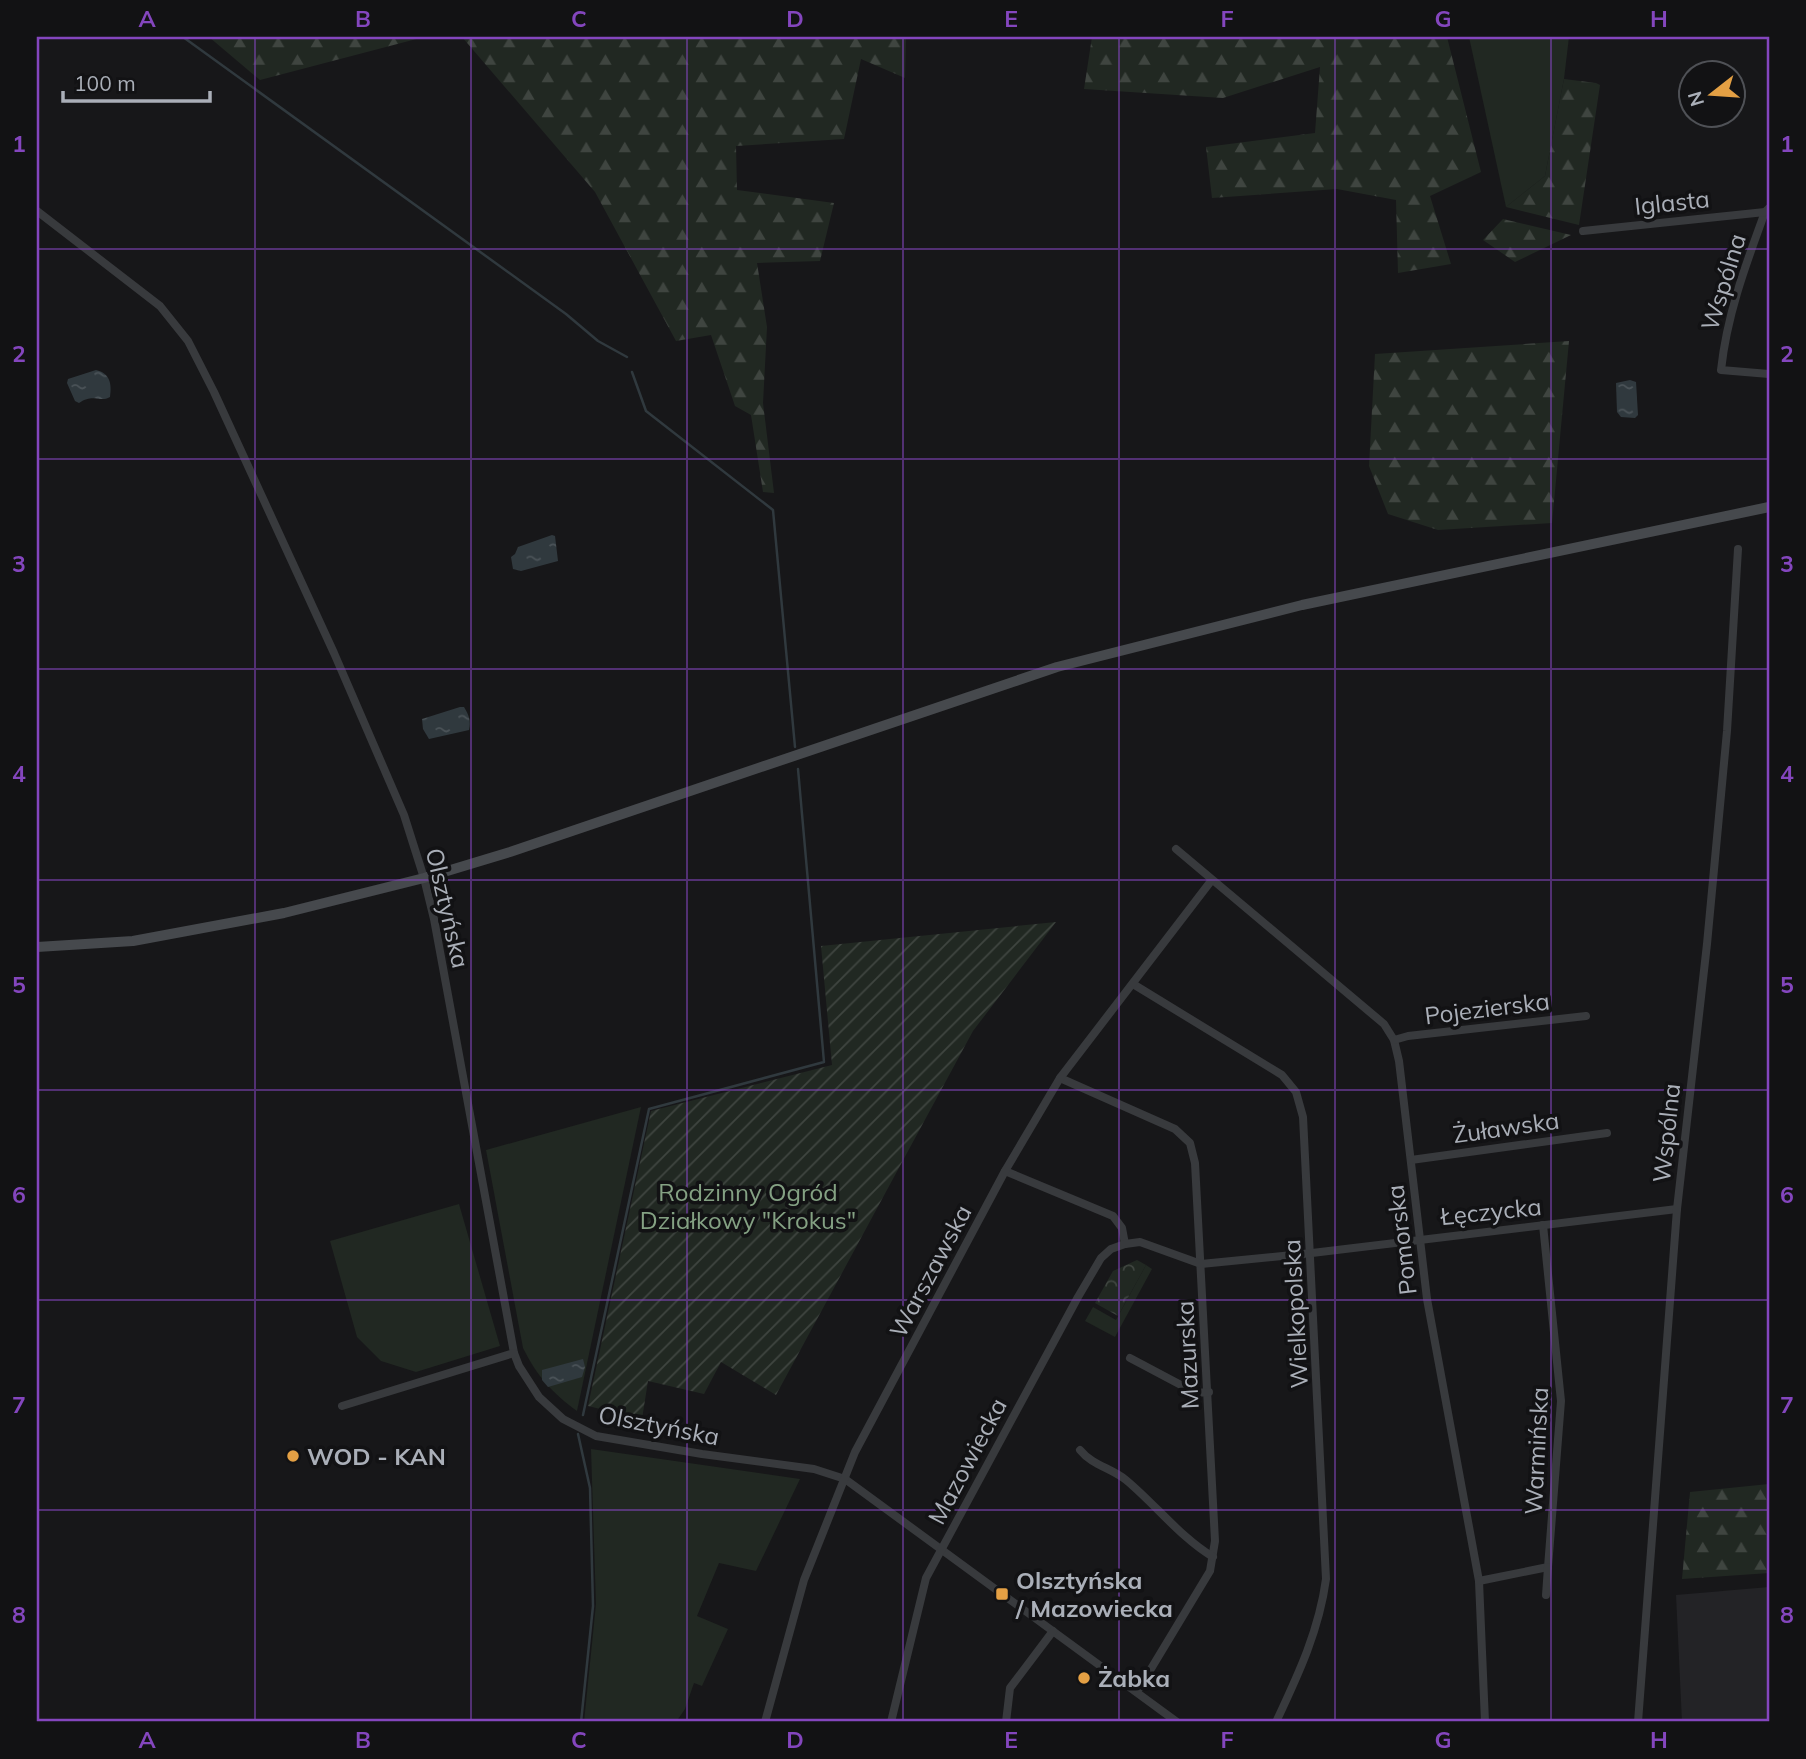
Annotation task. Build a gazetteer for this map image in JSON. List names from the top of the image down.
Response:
{
  "streets": {
    "street": [
      "Iglasta",
      "Wspólna",
      "Olsztyńska",
      "Pojezierska",
      "Żuławska",
      "Łęczycka",
      "Pomorska",
      "Warszawska",
      "Wielkopolska",
      "Mazurska",
      "Warmińska",
      "Mazowiecka"
    ]
  },
  "crossings": [
    ["Iglasta", "Wspólna"],
    ["Wspólna", "Łęczycka"],
    ["Olsztyńska", "Warszawska"],
    ["Olsztyńska", "Mazurska"],
    ["Olsztyńska", "Mazowiecka"],
    ["Pojezierska", "Pomorska"],
    ["Żuławska", "Pomorska"],
    ["Łęczycka", "Pomorska"],
    ["Łęczycka", "Wielkopolska"],
    ["Łęczycka", "Mazurska"],
    ["Łęczycka", "Warmińska"],
    ["Łęczycka", "Mazowiecka"],
    ["Pomorska", "Warszawska"],
    ["Warszawska", "Wielkopolska"],
    ["Warszawska", "Mazurska"]
  ],
  "parks": ["Rodzinny Ogród Działkowy \"Krokus\""],
  "places": {
    "other": ["WOD - KAN", "Żabka"],
    "transit": ["Olsztyńska / Mazowiecka"]
  },
  "scale_bar": "100 m",
  "north": "left",
  "grid": {
    "columns": [
      "A",
      "B",
      "C",
      "D",
      "E",
      "F",
      "G",
      "H"
    ],
    "rows": [
      "1",
      "2",
      "3",
      "4",
      "5",
      "6",
      "7",
      "8"
    ]
  }
}
